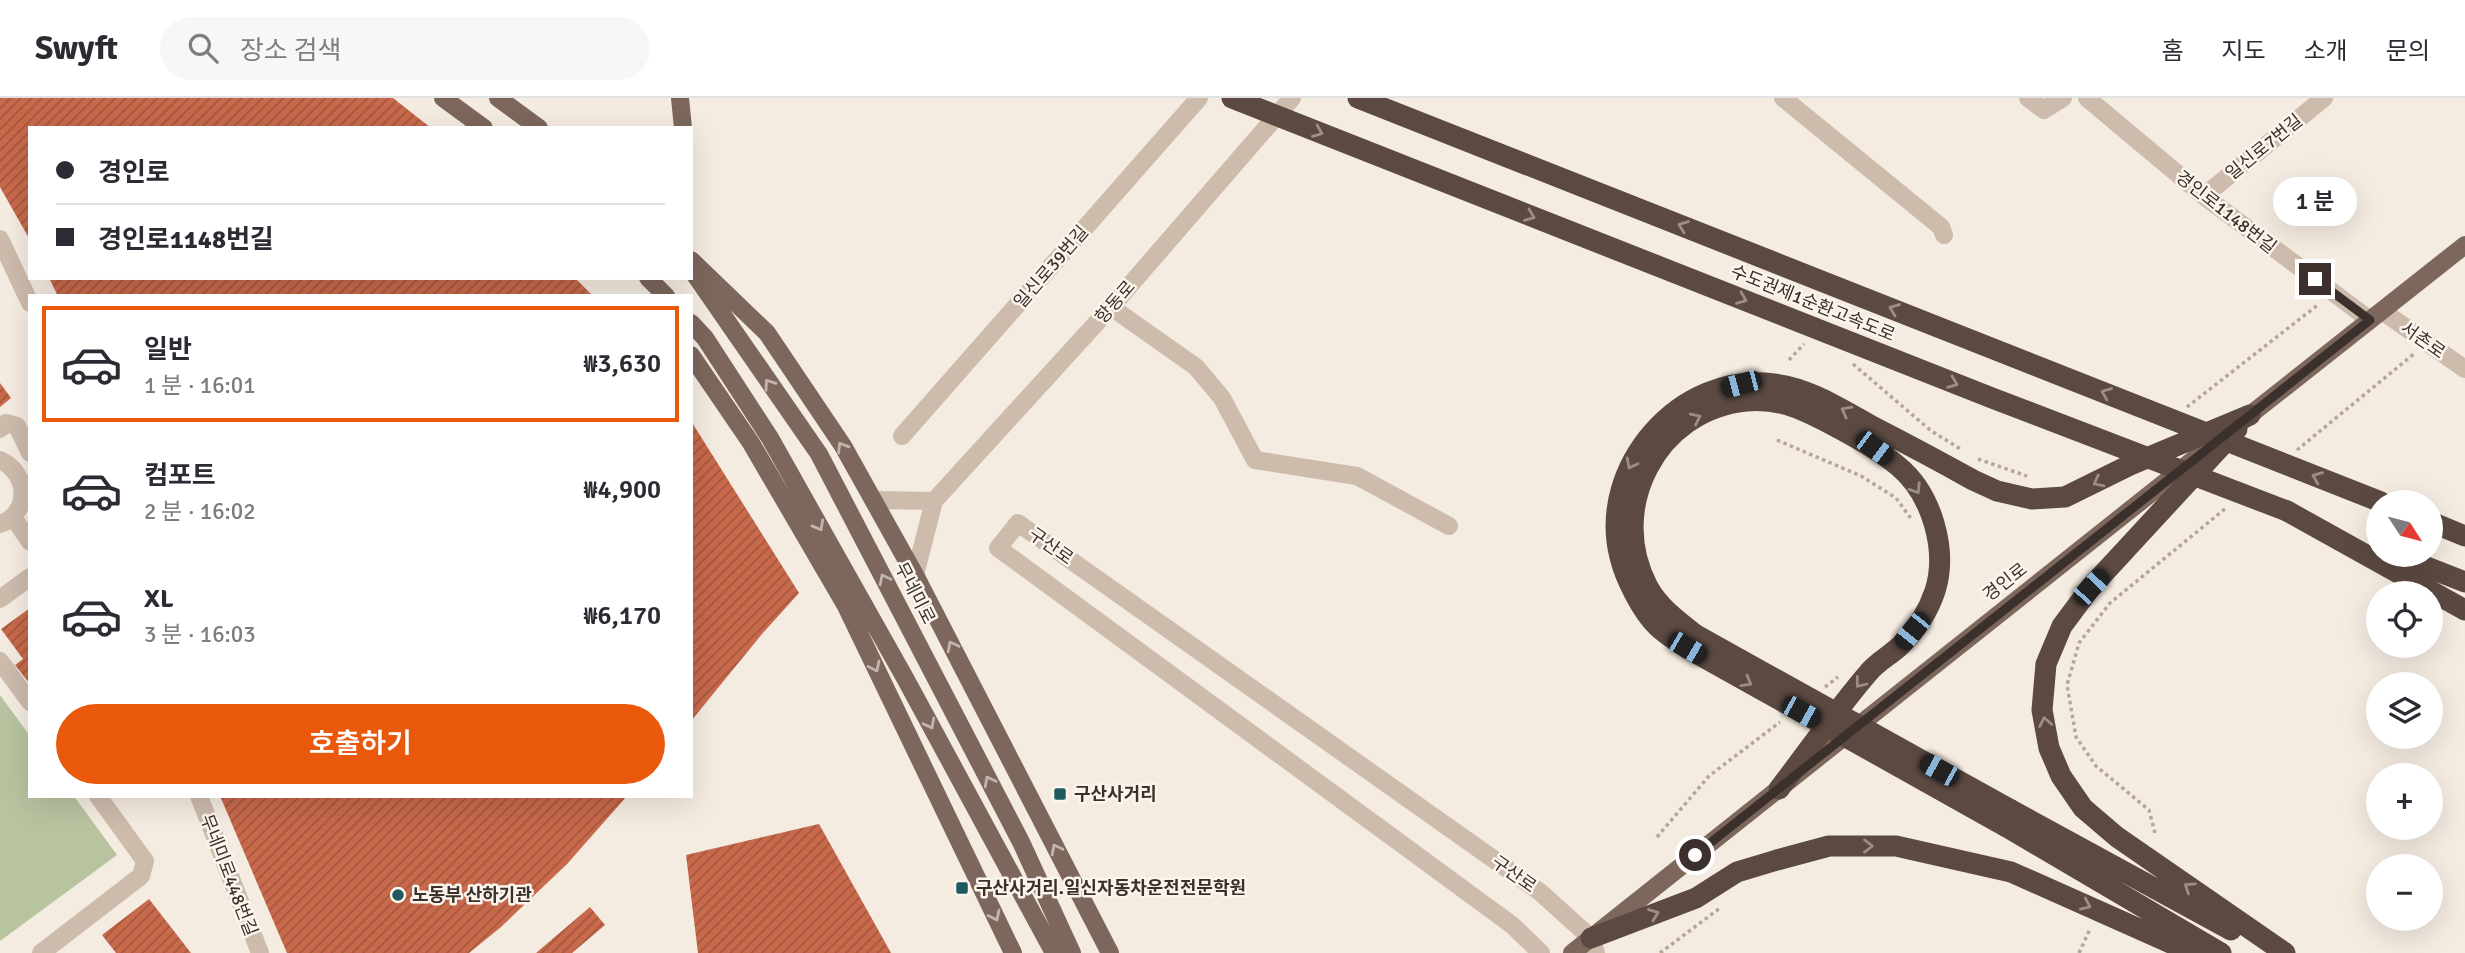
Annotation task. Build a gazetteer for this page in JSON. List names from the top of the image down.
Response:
{
  "streets": {
    "highway": ["수도권제1순환고속도로"],
    "main road": ["경인로", "무네미로"],
    "street": [
      "일신로7번길",
      "경인로1148번길",
      "일신로39번길",
      "항동로",
      "서촌로",
      "구산로",
      "무네미로448번길"
    ]
  },
  "crossings": [
    ["일신로7번길", "경인로1148번길"],
    ["경인로1148번길", "서촌로"],
    ["경인로1148번길", "경인로"],
    ["서촌로", "경인로"],
    ["구산로", "경인로"]
  ],
  "places": {
    "transit": ["구산사거리", "구산사거리.일신자동차운전전문학원"],
    "other": ["노동부 산하기관"]
  },
  "north": "bottom right",
  "page": {
    "header": "Swyft",
    "search": "장소 검색",
    "nav": [
      "홈",
      "지도",
      "소개",
      "문의"
    ],
    "banner": ["경인로", "경인로1148번길"],
    "bubble": "1 분",
    "list": [
      {
        "name": "일반",
        "note": "1 분 · 16:01",
        "value": "₩3,630"
      },
      {
        "name": "컴포트",
        "note": "2 분 · 16:02",
        "value": "₩4,900"
      },
      {
        "name": "XL",
        "note": "3 분 · 16:03",
        "value": "₩6,170"
      }
    ],
    "map_buttons": ["+", "−"],
    "buttons": "호출하기"
  }
}
